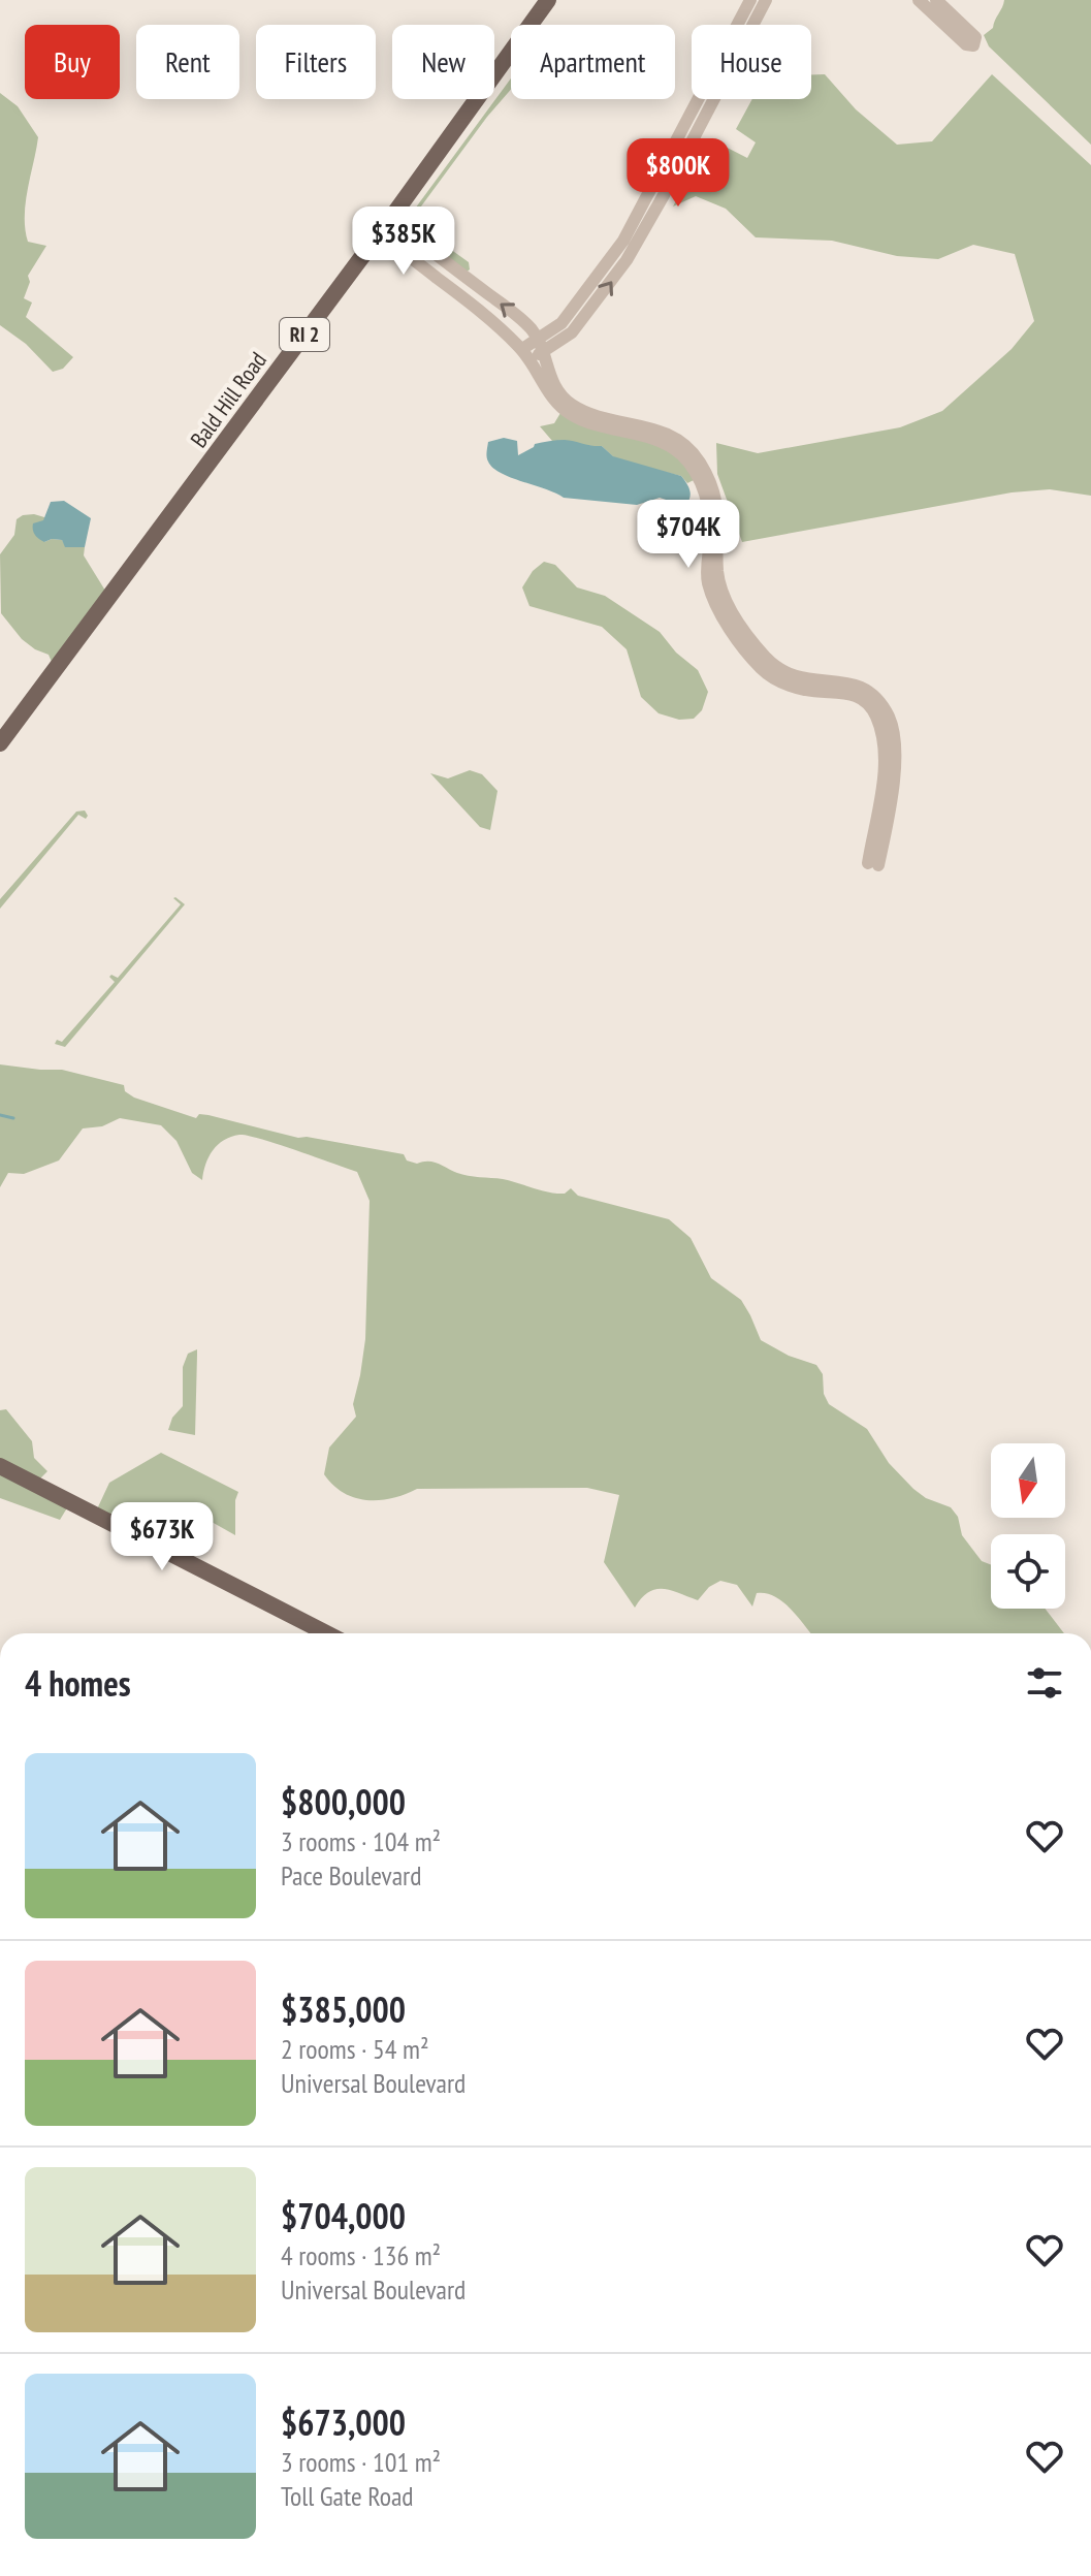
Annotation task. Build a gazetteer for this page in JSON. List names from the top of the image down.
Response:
{
  "streets": {
    "main road": ["RI 2", "Bald Hill Road"]
  },
  "north": "bottom",
  "page": {
    "chip": [
      "Buy",
      "Rent",
      "Filters",
      "New",
      "Apartment",
      "House"
    ],
    "price": [
      "$800K",
      "$385K",
      "$704K",
      "$673K"
    ],
    "heading": "4 homes",
    "list": [
      {
        "name": "$800,000",
        "note": "3 rooms · 104 m² · Pace Boulevard"
      },
      {
        "name": "$385,000",
        "note": "2 rooms · 54 m² · Universal Boulevard"
      },
      {
        "name": "$704,000",
        "note": "4 rooms · 136 m² · Universal Boulevard"
      },
      {
        "name": "$673,000",
        "note": "3 rooms · 101 m² · Toll Gate Road"
      }
    ]
  }
}
